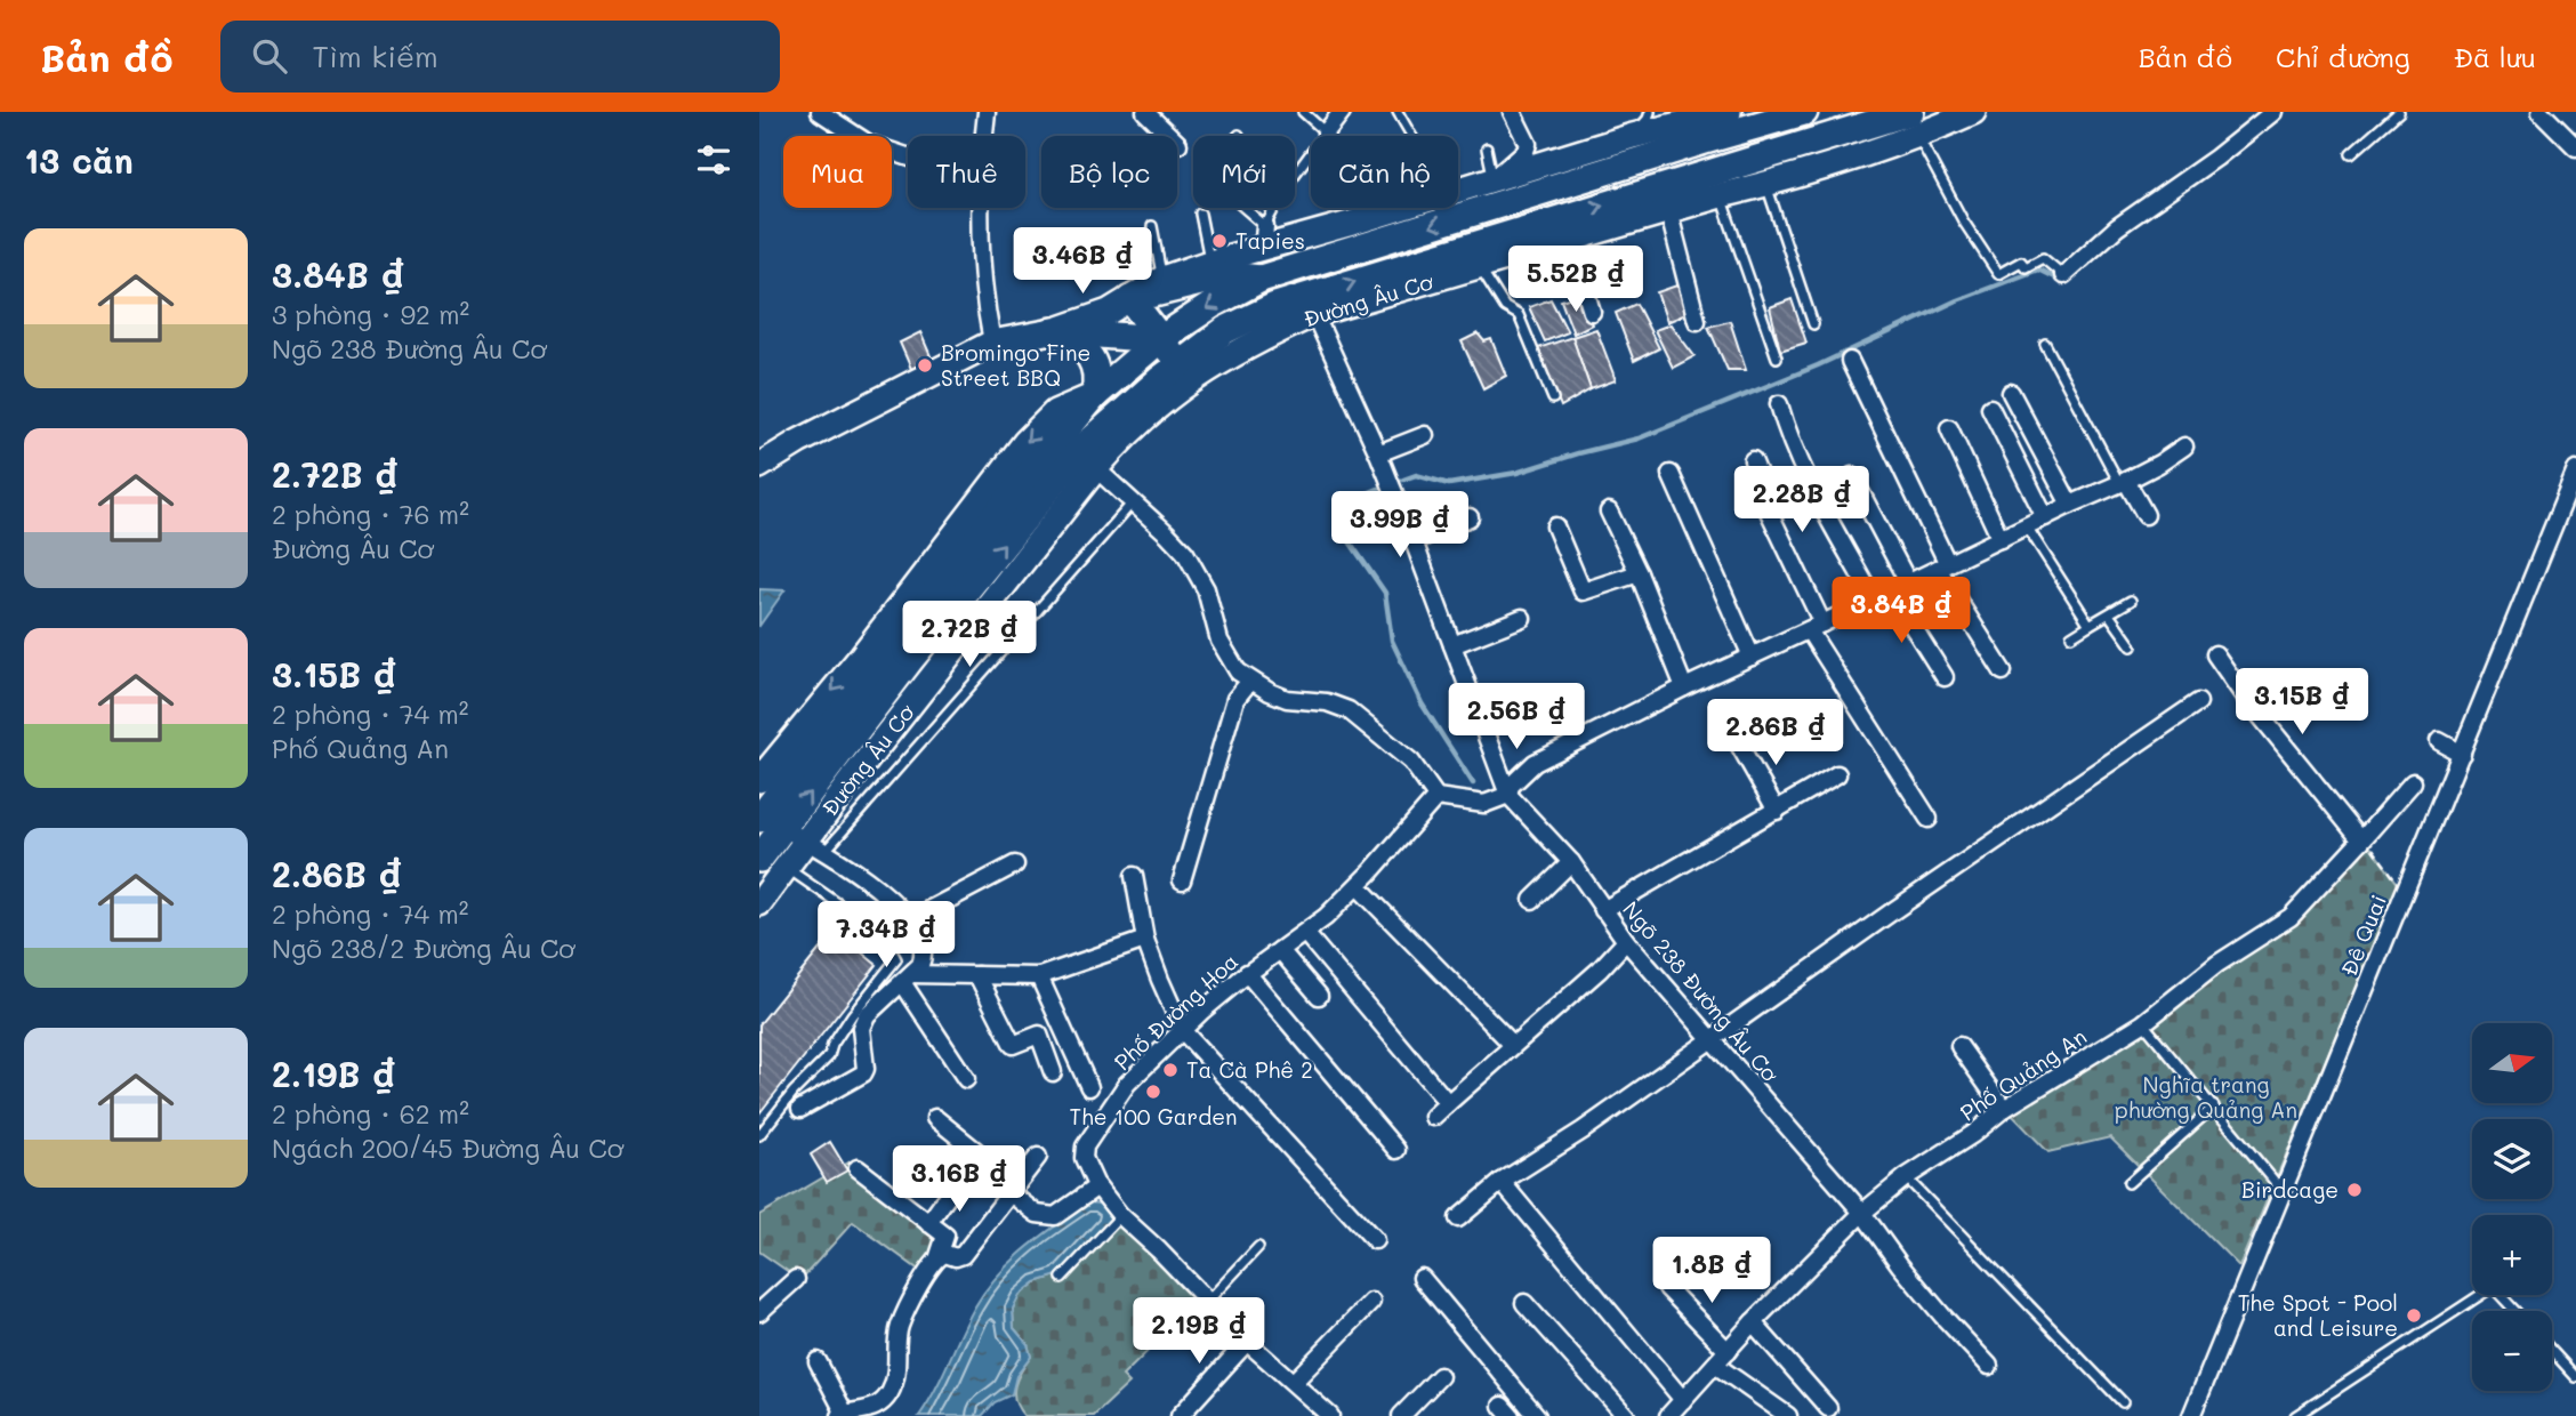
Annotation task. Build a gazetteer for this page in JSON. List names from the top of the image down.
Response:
{
  "streets": {
    "main road": ["Đường Âu Cơ"],
    "street": [
      "Đê Quai",
      "Ngõ 238 Đường Âu Cơ",
      "Phố Đường Hoa",
      "Phố Quảng An"
    ]
  },
  "crossings": [
    ["Ngõ 238 Đường Âu Cơ", "Phố Quảng An"]
  ],
  "parks": ["Nghĩa trang phường Quảng An"],
  "places": [
    "Tapies",
    "Bromingo Fine Street BBQ",
    "Ta Cà Phê 2",
    "The 100 Garden",
    "Birdcage",
    "The Spot - Pool and Leisure"
  ],
  "north": "right",
  "page": {
    "header": "Bản đồ",
    "search": "Tìm kiếm",
    "nav": ["Bản đồ", "Chỉ đường", "Đã lưu"],
    "heading": "13 căn",
    "chip": [
      "Mua",
      "Thuê",
      "Bộ lọc",
      "Mới",
      "Căn hộ"
    ],
    "list": [
      {
        "name": "3.84B ₫",
        "note": "3 phòng · 92 m² · Ngõ 238 Đường Âu Cơ"
      },
      {
        "name": "2.72B ₫",
        "note": "2 phòng · 76 m² · Đường Âu Cơ"
      },
      {
        "name": "3.15B ₫",
        "note": "2 phòng · 74 m² · Phố Quảng An"
      },
      {
        "name": "2.86B ₫",
        "note": "2 phòng · 74 m² · Ngõ 238/2 Đường Âu Cơ"
      },
      {
        "name": "2.19B ₫",
        "note": "2 phòng · 62 m² · Ngách 200/45 Đường Âu Cơ"
      }
    ],
    "price": [
      "3.46B ₫",
      "5.52B ₫",
      "2.28B ₫",
      "3.99B ₫",
      "3.84B ₫",
      "2.72B ₫",
      "3.15B ₫",
      "2.56B ₫",
      "2.86B ₫",
      "7.34B ₫",
      "3.16B ₫",
      "1.8B ₫",
      "2.19B ₫"
    ],
    "map_buttons": ["+", "−"]
  }
}
